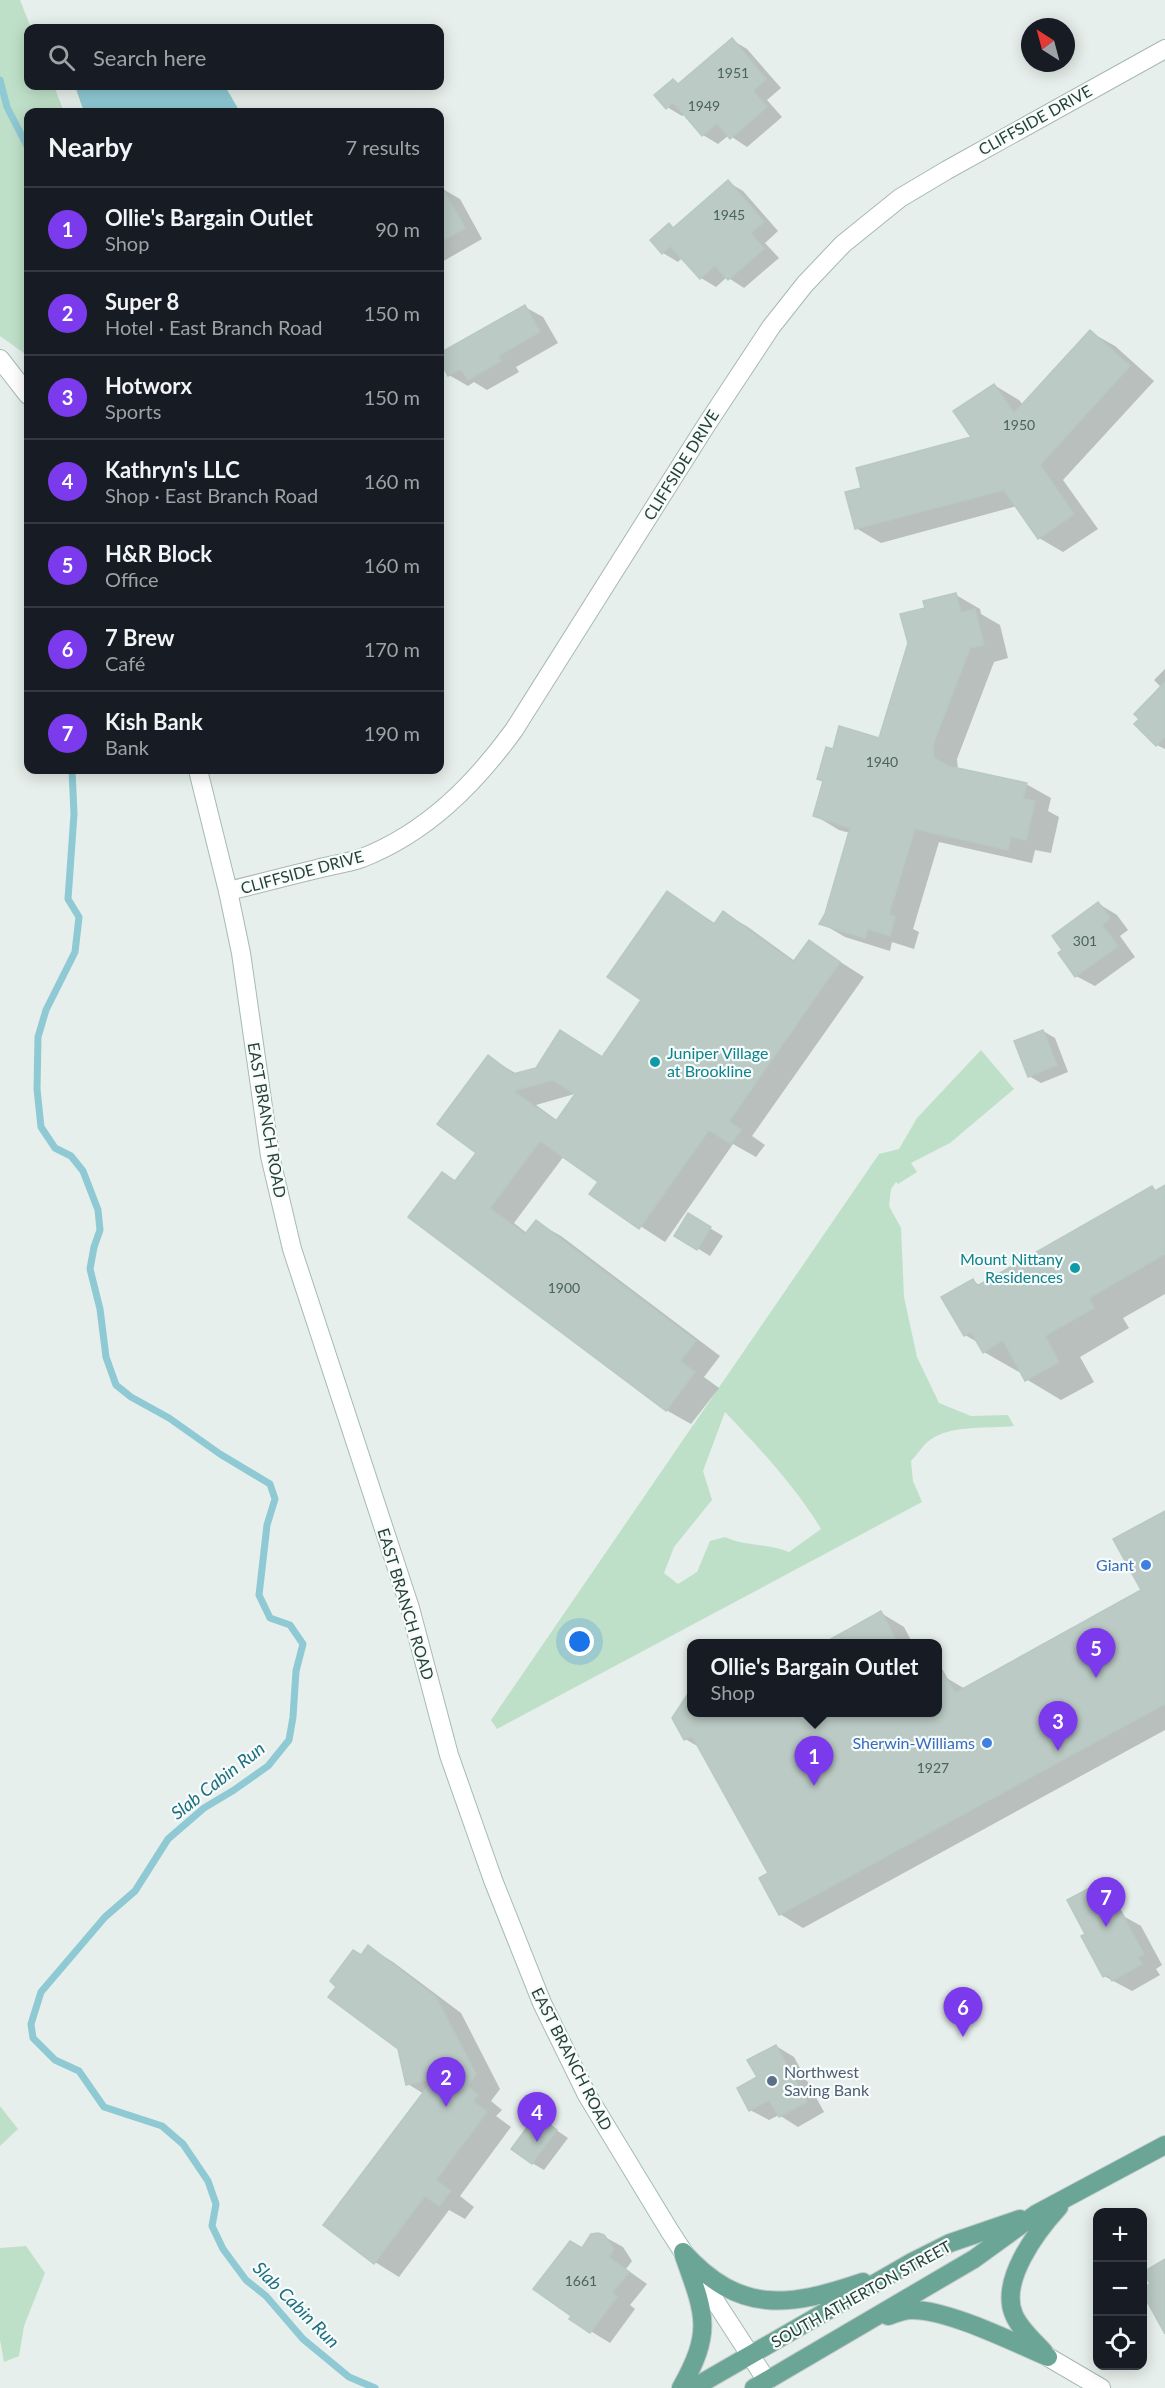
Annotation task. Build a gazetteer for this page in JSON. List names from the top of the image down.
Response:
{
  "streets": {
    "main road": ["CLIFFSIDE DRIVE", "EAST BRANCH ROAD", "SOUTH ATHERTON STREET"]
  },
  "crossings": [
    ["CLIFFSIDE DRIVE", "EAST BRANCH ROAD"],
    ["EAST BRANCH ROAD", "SOUTH ATHERTON STREET"]
  ],
  "water": ["Slab Cabin Run"],
  "places": [
    "Juniper Village at Brookline",
    "Mount Nittany Residences",
    "Giant",
    "Sherwin-Williams",
    "Northwest Saving Bank"
  ],
  "house_numbers": [
    "1951",
    "1949",
    "1945",
    "1950",
    "1940",
    "301",
    "1900",
    "1927",
    "1661"
  ],
  "north": "top left",
  "page": {
    "search": "Search here",
    "heading": ["Nearby", "7 results"],
    "list": [
      {
        "mark": "1",
        "name": "Ollie's Bargain Outlet",
        "note": "Shop",
        "value": "90 m"
      },
      {
        "mark": "2",
        "name": "Super 8",
        "note": "Hotel · East Branch Road",
        "value": "150 m"
      },
      {
        "mark": "3",
        "name": "Hotworx",
        "note": "Sports",
        "value": "150 m"
      },
      {
        "mark": "4",
        "name": "Kathryn's LLC",
        "note": "Shop · East Branch Road",
        "value": "160 m"
      },
      {
        "mark": "5",
        "name": "H&R Block",
        "note": "Office",
        "value": "160 m"
      },
      {
        "mark": "6",
        "name": "7 Brew",
        "note": "Café",
        "value": "170 m"
      },
      {
        "mark": "7",
        "name": "Kish Bank",
        "note": "Bank",
        "value": "190 m"
      }
    ],
    "pins": [
      "5",
      "3",
      "1",
      "7",
      "6",
      "2",
      "4"
    ],
    "popup": ["Ollie's Bargain Outlet", "Shop"],
    "map_buttons": ["+", "−"]
  }
}
